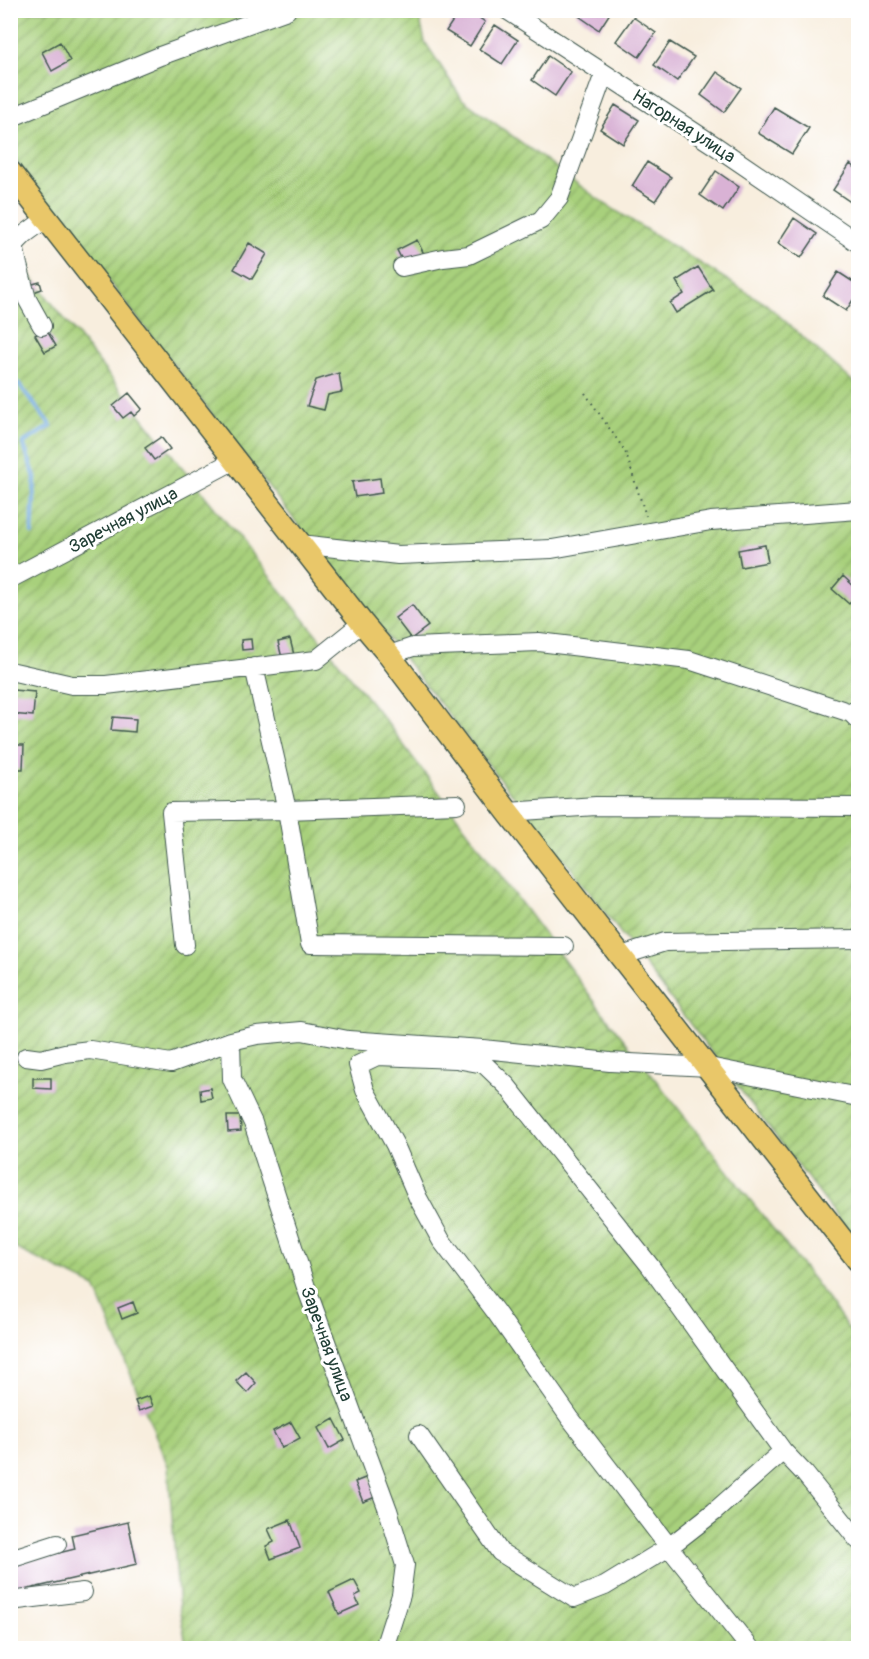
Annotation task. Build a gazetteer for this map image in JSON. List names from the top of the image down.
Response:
{
  "streets": {
    "street": ["Нагорная улица", "Заречная улица"]
  }
}
